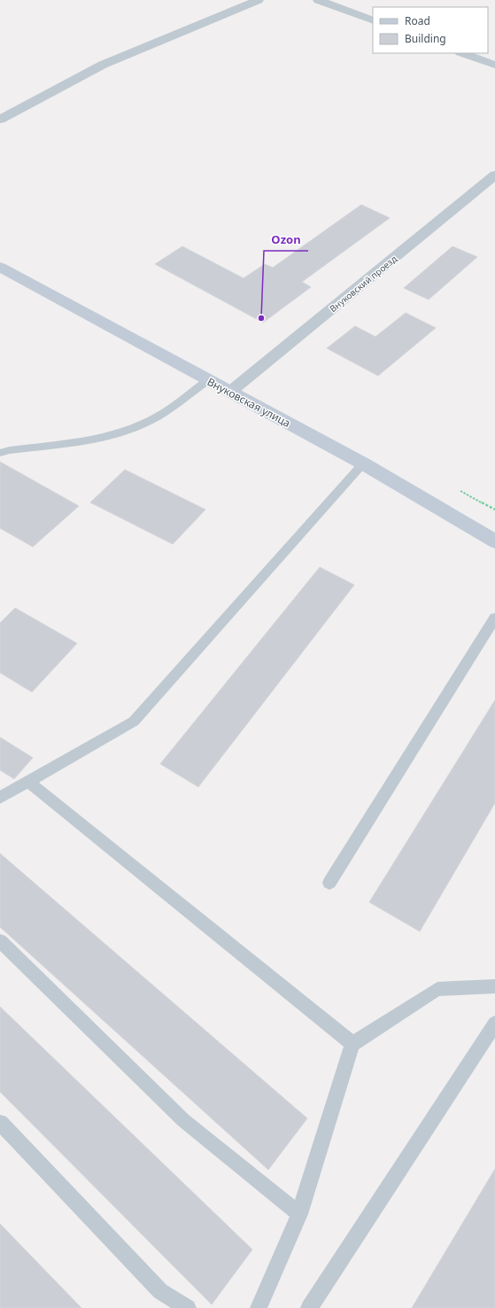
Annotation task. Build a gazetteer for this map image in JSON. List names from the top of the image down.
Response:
{
  "streets": {
    "main road": ["Внуковская улица"],
    "street": ["Внуковский проезд"]
  },
  "crossings": [
    ["Внуковский проезд", "Внуковская улица"]
  ],
  "places": ["Ozon"],
  "legend": ["Road", "Building"]
}
